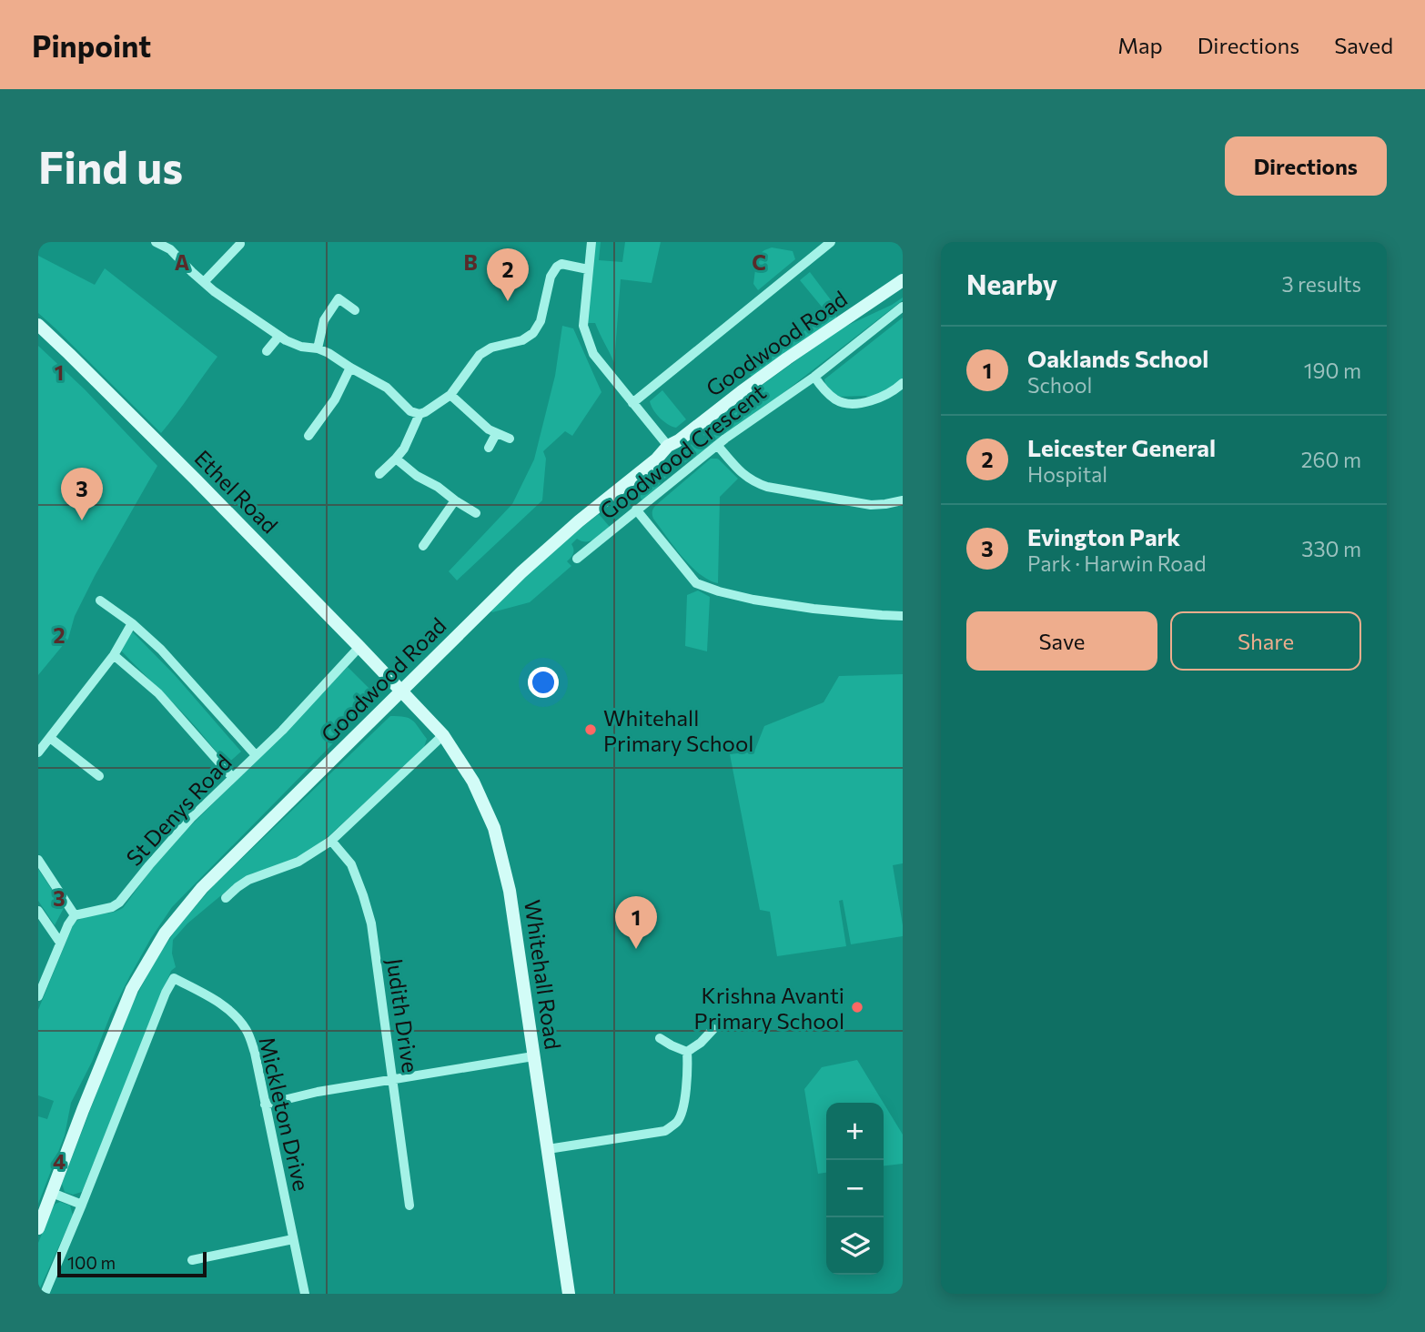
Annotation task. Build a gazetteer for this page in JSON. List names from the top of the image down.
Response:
{
  "streets": {
    "street": [
      "Goodwood Road",
      "Goodwood Crescent",
      "Ethel Road",
      "St Denys Road",
      "Whitehall Road",
      "Judith Drive",
      "Mickleton Drive"
    ]
  },
  "crossings": [
    ["Goodwood Road", "Ethel Road"],
    ["Goodwood Road", "Whitehall Road"],
    ["Ethel Road", "St Denys Road"],
    ["Ethel Road", "Whitehall Road"]
  ],
  "places": ["Whitehall Primary School", "Krishna Avanti Primary School"],
  "scale_bar": "100 m",
  "page": {
    "header": "Pinpoint",
    "nav": ["Map", "Directions", "Saved"],
    "buttons": [
      "Directions",
      ["Save", "Share"]
    ],
    "title": "Find us",
    "heading": ["Nearby", "3 results"],
    "pins": ["2", "3", "1"],
    "list": [
      {
        "mark": "1",
        "name": "Oaklands School",
        "note": "School",
        "value": "190 m"
      },
      {
        "mark": "2",
        "name": "Leicester General",
        "note": "Hospital",
        "value": "260 m"
      },
      {
        "mark": "3",
        "name": "Evington Park",
        "note": "Park · Harwin Road",
        "value": "330 m"
      }
    ],
    "map_buttons": ["+", "−"],
    "scale": "100 m"
  },
  "grid": {
    "columns": ["A", "B", "C"],
    "rows": [
      "1",
      "2",
      "3",
      "4"
    ]
  }
}
